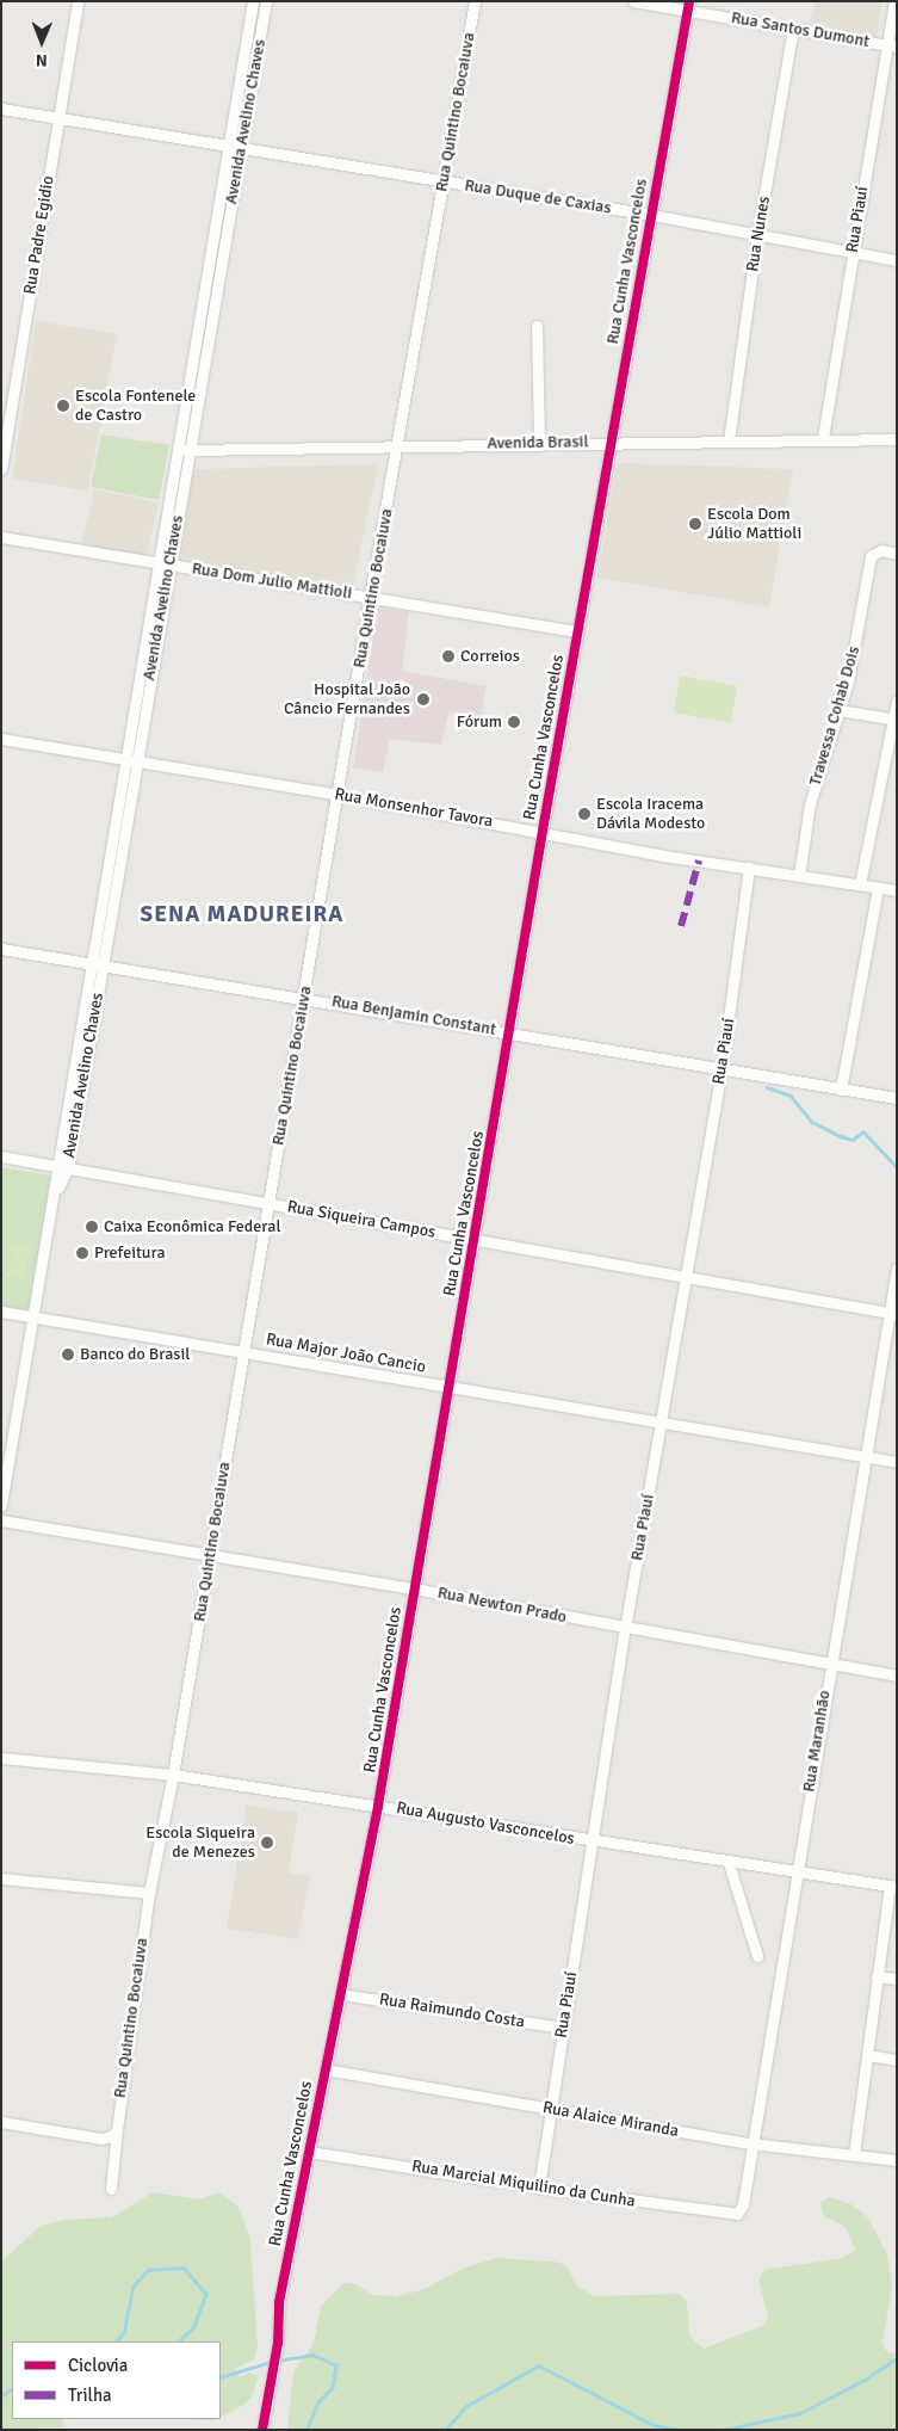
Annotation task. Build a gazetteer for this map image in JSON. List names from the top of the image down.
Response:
{
  "streets": {
    "street": [
      "Rua Santos Dumont",
      "Rua Quintino Bocaiuva",
      "Avenida Avelino Chaves",
      "Rua Duque de Caxias",
      "Rua Piauí",
      "Rua Nunes",
      "Rua Padre Egidio",
      "Rua Cunha Vasconcelos",
      "Avenida Brasil",
      "Rua Dom Julio Mattioli",
      "Travessa Cohab Dois",
      "Rua Monsenhor Tavora",
      "Rua Benjamin Constant",
      "Rua Siqueira Campos",
      "Rua Major João Cancio",
      "Rua Newton Prado",
      "Rua Maranhão",
      "Rua Augusto Vasconcelos",
      "Rua Raimundo Costa",
      "Rua Alaice Miranda",
      "Rua Marcial Miquilino da Cunha"
    ]
  },
  "crossings": [
    ["Rua Santos Dumont", "Rua Piauí"],
    ["Rua Santos Dumont", "Rua Nunes"],
    ["Rua Santos Dumont", "Rua Cunha Vasconcelos"],
    ["Rua Quintino Bocaiuva", "Rua Duque de Caxias"],
    ["Rua Quintino Bocaiuva", "Avenida Brasil"],
    ["Rua Quintino Bocaiuva", "Rua Dom Julio Mattioli"],
    ["Rua Quintino Bocaiuva", "Rua Monsenhor Tavora"],
    ["Rua Quintino Bocaiuva", "Rua Benjamin Constant"],
    ["Rua Quintino Bocaiuva", "Rua Siqueira Campos"],
    ["Rua Quintino Bocaiuva", "Rua Major João Cancio"],
    ["Rua Quintino Bocaiuva", "Rua Newton Prado"],
    ["Rua Quintino Bocaiuva", "Rua Augusto Vasconcelos"],
    ["Avenida Avelino Chaves", "Rua Duque de Caxias"],
    ["Avenida Avelino Chaves", "Avenida Brasil"],
    ["Avenida Avelino Chaves", "Rua Dom Julio Mattioli"],
    ["Avenida Avelino Chaves", "Rua Monsenhor Tavora"],
    ["Avenida Avelino Chaves", "Rua Benjamin Constant"],
    ["Avenida Avelino Chaves", "Rua Siqueira Campos"],
    ["Avenida Avelino Chaves", "Rua Major João Cancio"],
    ["Rua Duque de Caxias", "Rua Piauí"],
    ["Rua Duque de Caxias", "Rua Nunes"],
    ["Rua Duque de Caxias", "Rua Padre Egidio"],
    ["Rua Duque de Caxias", "Rua Cunha Vasconcelos"],
    ["Rua Piauí", "Avenida Brasil"],
    ["Rua Piauí", "Rua Monsenhor Tavora"],
    ["Rua Piauí", "Rua Benjamin Constant"],
    ["Rua Piauí", "Rua Siqueira Campos"],
    ["Rua Piauí", "Rua Major João Cancio"],
    ["Rua Piauí", "Rua Newton Prado"],
    ["Rua Piauí", "Rua Augusto Vasconcelos"],
    ["Rua Piauí", "Rua Raimundo Costa"],
    ["Rua Piauí", "Rua Alaice Miranda"],
    ["Rua Piauí", "Rua Marcial Miquilino da Cunha"],
    ["Rua Nunes", "Avenida Brasil"],
    ["Rua Cunha Vasconcelos", "Avenida Brasil"],
    ["Rua Cunha Vasconcelos", "Rua Dom Julio Mattioli"],
    ["Rua Cunha Vasconcelos", "Rua Monsenhor Tavora"],
    ["Rua Cunha Vasconcelos", "Rua Benjamin Constant"],
    ["Rua Cunha Vasconcelos", "Rua Siqueira Campos"],
    ["Rua Cunha Vasconcelos", "Rua Major João Cancio"],
    ["Rua Cunha Vasconcelos", "Rua Newton Prado"],
    ["Rua Cunha Vasconcelos", "Rua Augusto Vasconcelos"],
    ["Rua Cunha Vasconcelos", "Rua Raimundo Costa"],
    ["Rua Cunha Vasconcelos", "Rua Alaice Miranda"],
    ["Rua Cunha Vasconcelos", "Rua Marcial Miquilino da Cunha"],
    ["Travessa Cohab Dois", "Rua Monsenhor Tavora"],
    ["Rua Siqueira Campos", "Rua Maranhão"],
    ["Rua Major João Cancio", "Rua Maranhão"],
    ["Rua Newton Prado", "Rua Maranhão"],
    ["Rua Maranhão", "Rua Augusto Vasconcelos"],
    ["Rua Maranhão", "Rua Alaice Miranda"],
    ["Rua Maranhão", "Rua Marcial Miquilino da Cunha"]
  ],
  "districts": ["SENA MADUREIRA"],
  "places": [
    "Escola Fontenele de Castro",
    "Escola Dom Júlio Mattioli",
    "Correios",
    "Hospital João Câncio Fernandes",
    "Fórum",
    "Escola Iracema Dávila Modesto",
    "Caixa Econômica Federal",
    "Prefeitura",
    "Banco do Brasil",
    "Escola Siqueira de Menezes"
  ],
  "legend": ["Ciclovia", "Trilha"],
  "north": "bottom"
}
